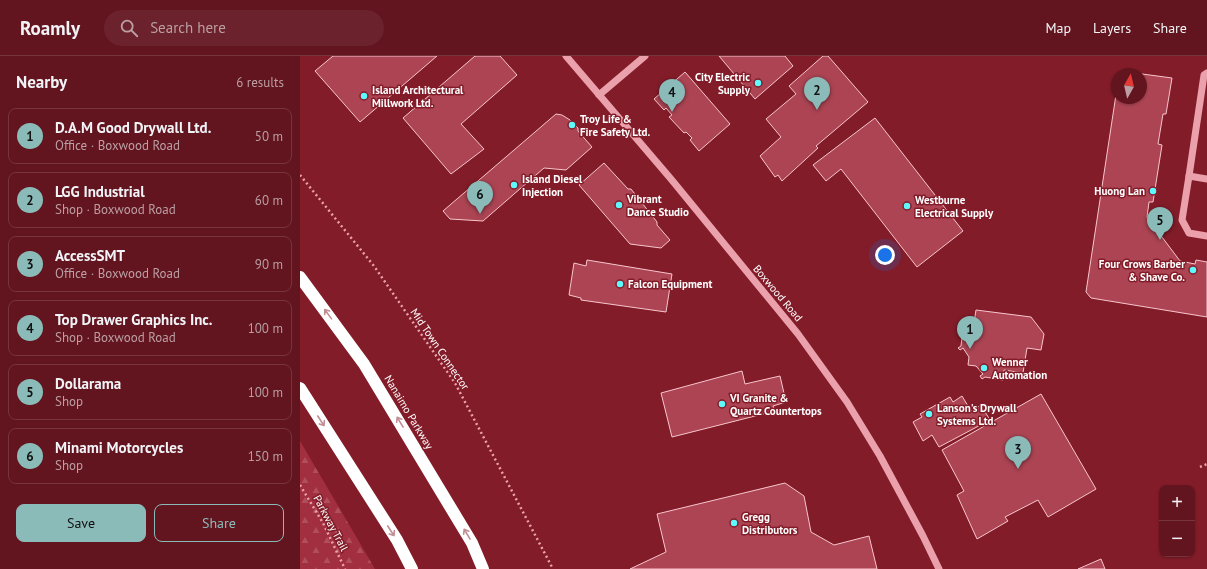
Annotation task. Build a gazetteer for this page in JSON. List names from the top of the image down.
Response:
{
  "streets": {
    "highway": ["Nanaimo Parkway"],
    "street": ["Boxwood Road"],
    "path": ["Mid Town Connector", "Parkway Trail"]
  },
  "places": [
    "City Electric Supply",
    "Island Architectural Millwork Ltd.",
    "Troy Life & Fire Safety Ltd.",
    "Island Diesel Injection",
    "Huong Lan",
    "Vibrant Dance Studio",
    "Westburne Electrical Supply",
    "Four Crows Barber & Shave Co.",
    "Falcon Equipment",
    "Wenner Automation",
    "VI Granite & Quartz Countertops",
    "Lanson's Drywall Systems Ltd.",
    "Gregg Distributors"
  ],
  "north": "top",
  "page": {
    "header": "Roamly",
    "search": "Search here",
    "nav": ["Map", "Layers", "Share"],
    "heading": ["Nearby", "6 results"],
    "pins": [
      "2",
      "4",
      "6",
      "5",
      "1",
      "3"
    ],
    "list": [
      {
        "mark": "1",
        "name": "D.A.M Good Drywall Ltd.",
        "note": "Office · Boxwood Road",
        "value": "50 m"
      },
      {
        "mark": "2",
        "name": "LGG Industrial",
        "note": "Shop · Boxwood Road",
        "value": "60 m"
      },
      {
        "mark": "3",
        "name": "AccessSMT",
        "note": "Office · Boxwood Road",
        "value": "90 m"
      },
      {
        "mark": "4",
        "name": "Top Drawer Graphics Inc.",
        "note": "Shop · Boxwood Road",
        "value": "100 m"
      },
      {
        "mark": "5",
        "name": "Dollarama",
        "note": "Shop",
        "value": "100 m"
      },
      {
        "mark": "6",
        "name": "Minami Motorcycles",
        "note": "Shop",
        "value": "150 m"
      }
    ],
    "map_buttons": ["+", "−"],
    "buttons": ["Save", "Share"]
  }
}
